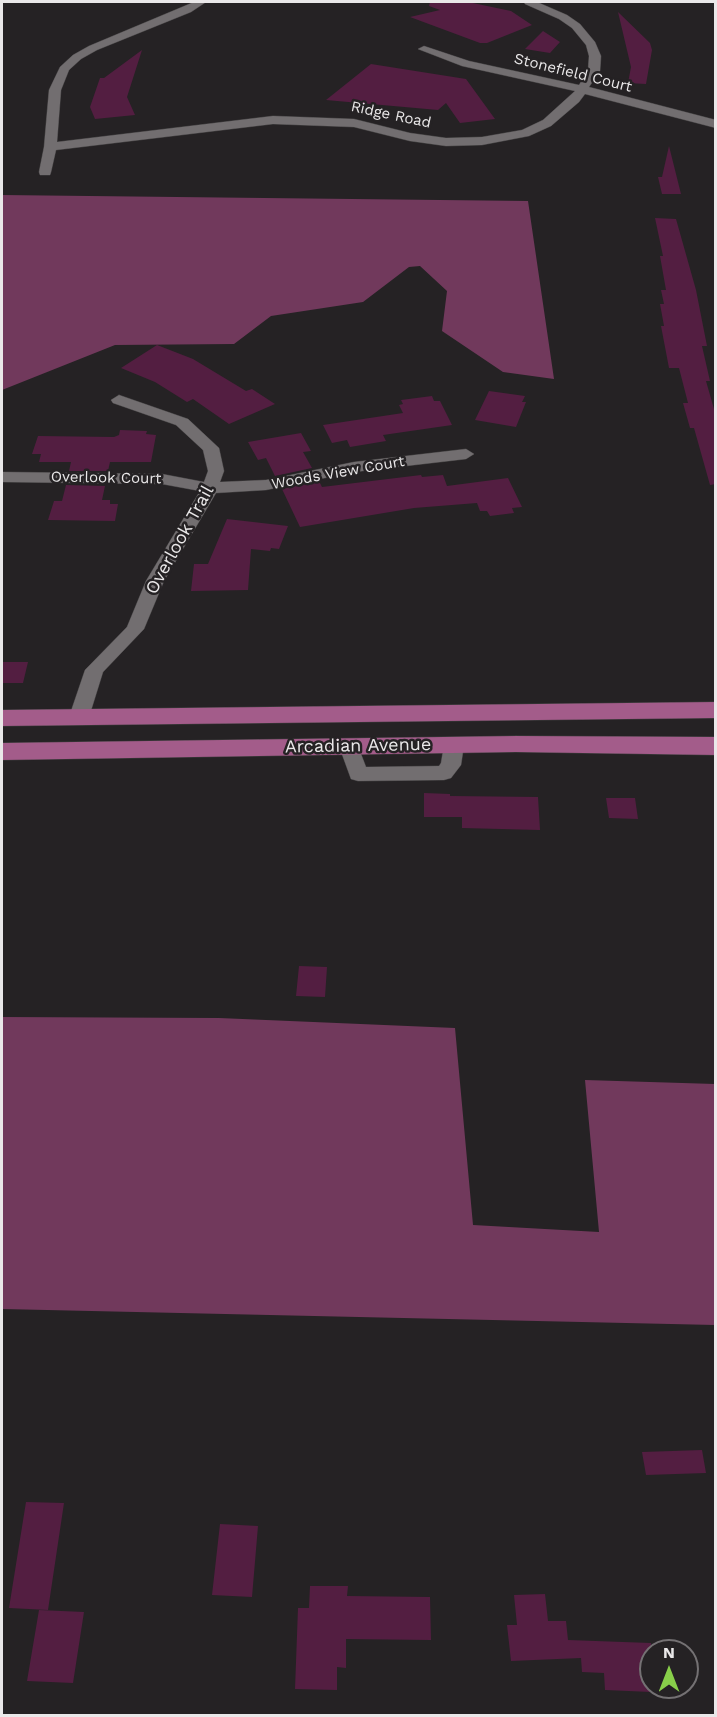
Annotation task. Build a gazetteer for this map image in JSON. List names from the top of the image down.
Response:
{
  "streets": {
    "main road": ["Arcadian Avenue"],
    "street": [
      "Stonefield Court",
      "Ridge Road",
      "Woods View Court",
      "Overlook Court",
      "Overlook Trail"
    ]
  },
  "crossings": [
    ["Stonefield Court", "Ridge Road"],
    ["Woods View Court", "Overlook Court"],
    ["Woods View Court", "Overlook Trail"],
    ["Overlook Court", "Overlook Trail"],
    ["Overlook Trail", "Arcadian Avenue"]
  ],
  "north": "top"
}
